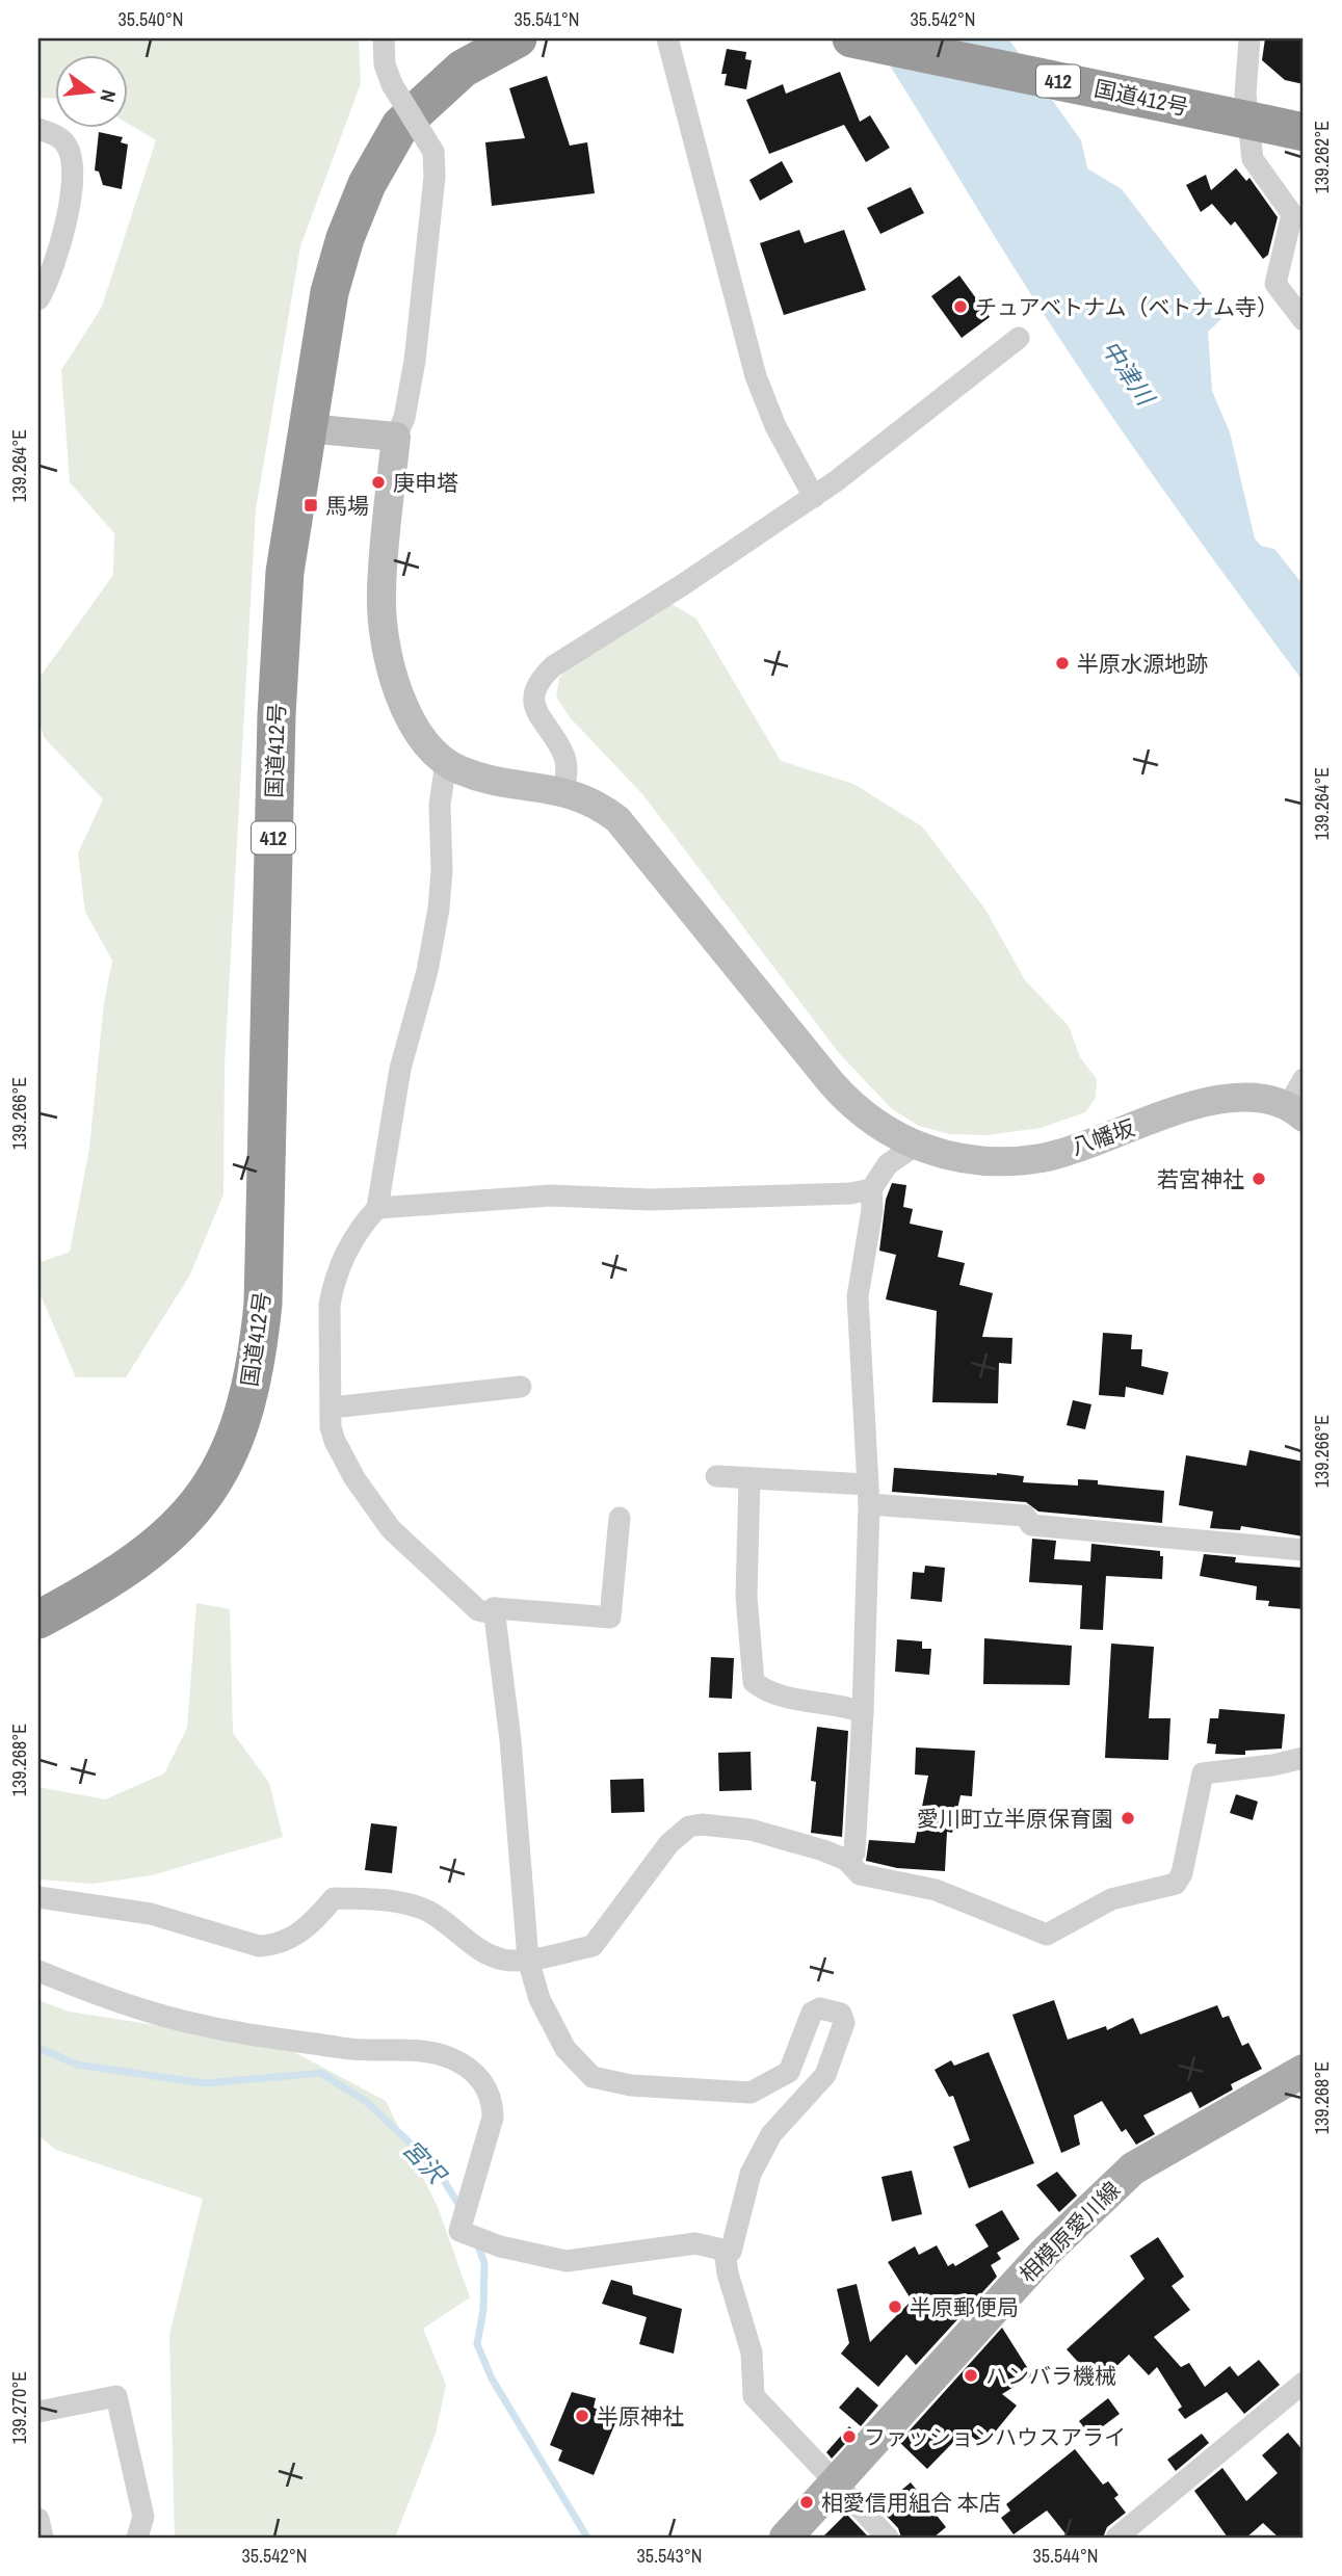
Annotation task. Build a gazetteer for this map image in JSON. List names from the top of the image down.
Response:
{
  "streets": {
    "highway": ["412", "国道412号"],
    "main road": ["相模原愛川線"],
    "street": ["八幡坂"]
  },
  "water": ["中津川", "宮沢"],
  "places": {
    "other": [
      "チュアベトナム（ベトナム寺）",
      "庚申塔",
      "半原水源地跡",
      "若宮神社",
      "愛川町立半原保育園",
      "半原郵便局",
      "ハンバラ機械",
      "半原神社",
      "ファッションハウスアライ",
      "相愛信用組合 本店"
    ],
    "transit": ["馬場"]
  },
  "north": "right",
  "coordinates": [
    "35.540°N",
    "35.541°N",
    "35.542°N",
    "139.262°E",
    "139.264°E",
    "139.266°E",
    "139.268°E",
    "139.270°E",
    "35.543°N",
    "35.544°N"
  ]
}
